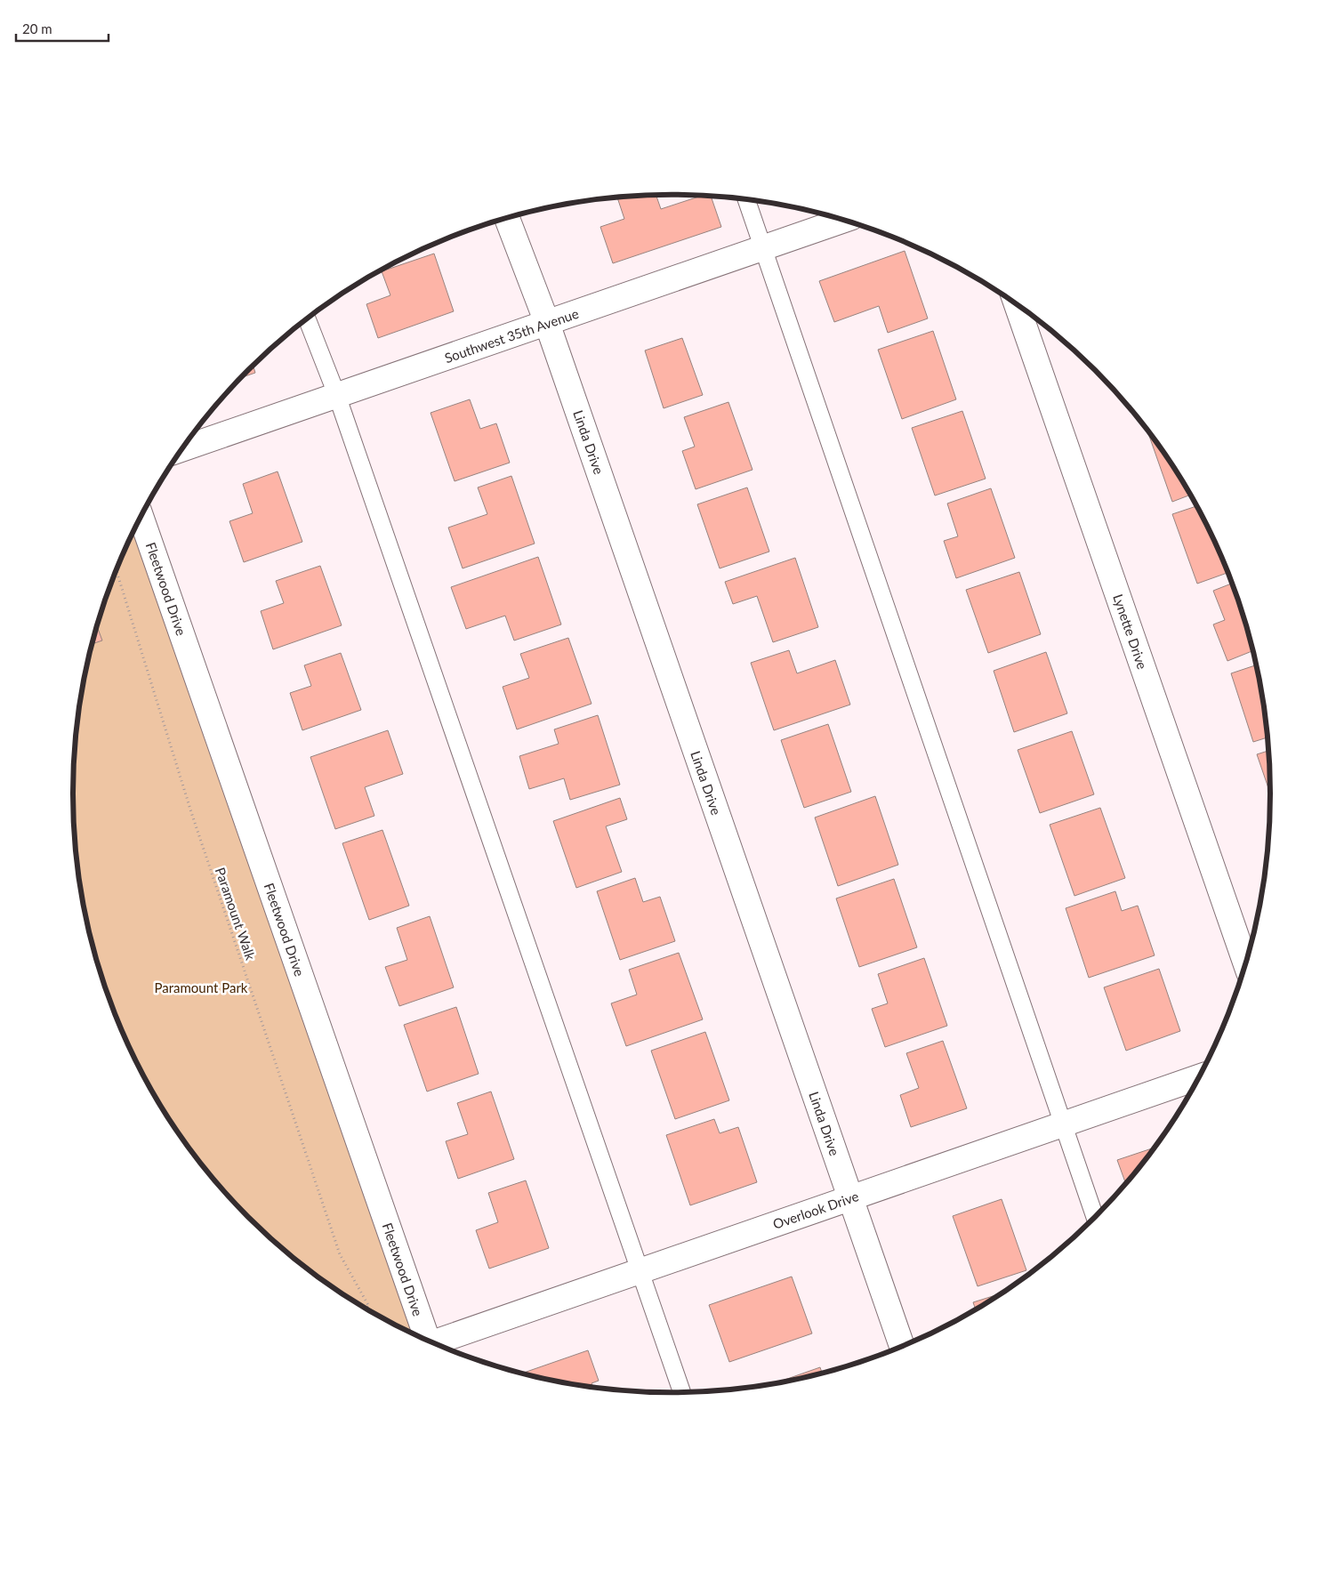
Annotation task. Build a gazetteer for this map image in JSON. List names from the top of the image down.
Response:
{
  "streets": {
    "street": [
      "Southwest 35th Avenue",
      "Linda Drive",
      "Fleetwood Drive",
      "Lynette Drive",
      "Overlook Drive"
    ],
    "path": ["Paramount Walk"]
  },
  "crossings": [
    ["Southwest 35th Avenue", "Linda Drive"],
    ["Linda Drive", "Overlook Drive"]
  ],
  "parks": ["Paramount Park"],
  "scale_bar": "20 m"
}
